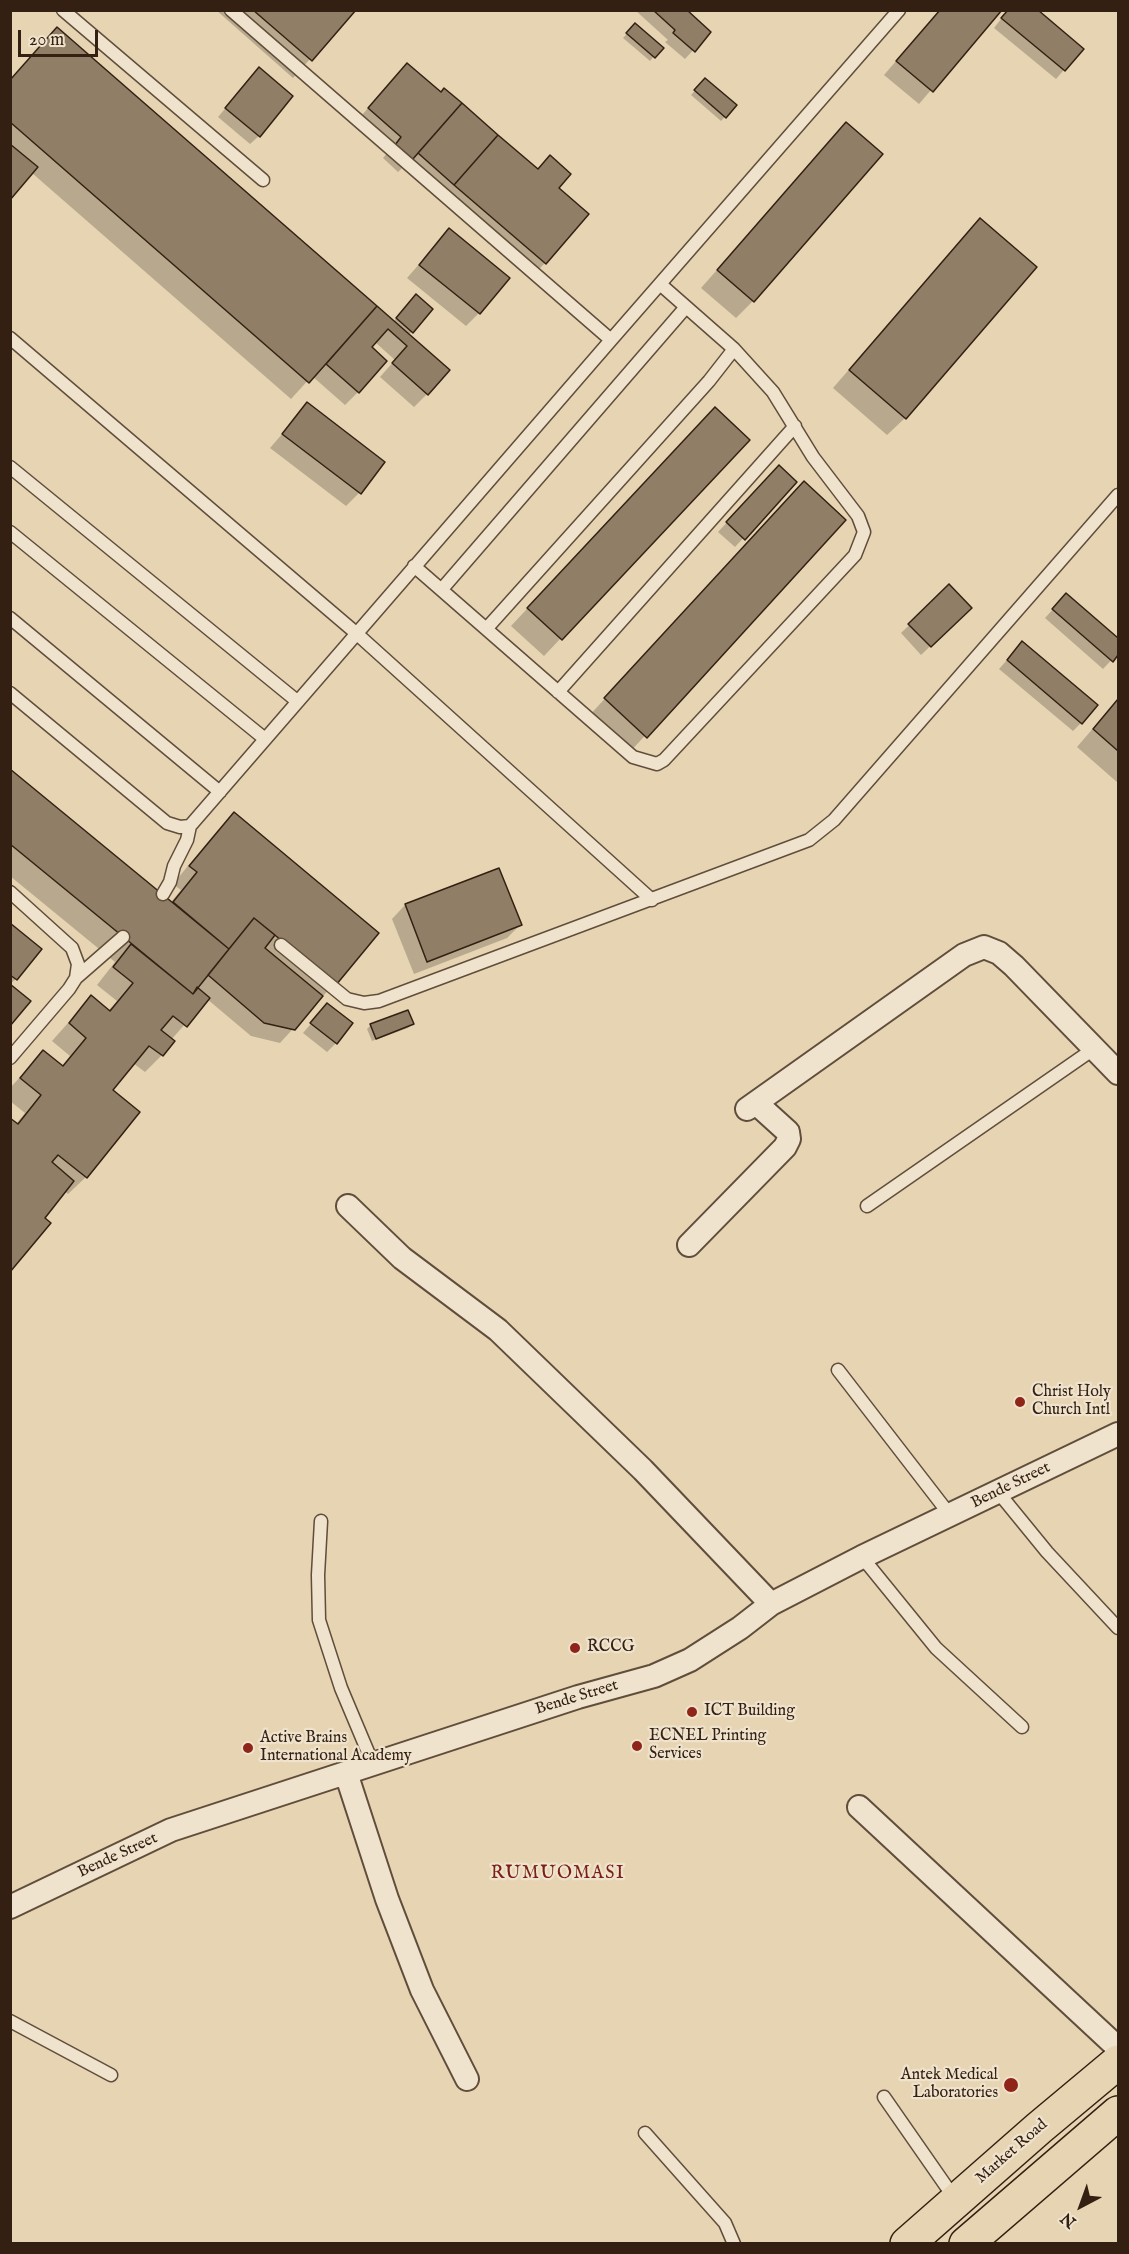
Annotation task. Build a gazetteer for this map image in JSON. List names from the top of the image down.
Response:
{
  "streets": {
    "main road": ["Market Road"],
    "street": ["Bende Street"]
  },
  "districts": ["RUMUOMASI"],
  "places": [
    "Christ Holy Church Intl",
    "RCCG",
    "ICT Building",
    "ECNEL Printing Services",
    "Active Brains International Academy",
    "Antek Medical Laboratories"
  ],
  "scale_bar": "20 m",
  "north": "bottom left"
}
